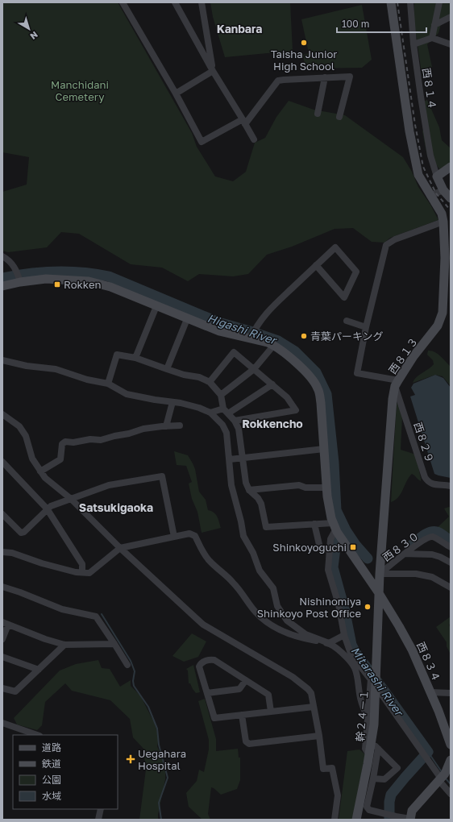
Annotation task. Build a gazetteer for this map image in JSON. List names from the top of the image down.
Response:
{
  "streets": {
    "street": [
      "西８１４",
      "西８１３",
      "西８２９",
      "西８３０",
      "西８３４",
      "幹２４－１"
    ]
  },
  "crossings": [
    ["西８１３", "西８２９"],
    ["西８１３", "西８３０"],
    ["西８１３", "幹２４－１"],
    ["西８３０", "幹２４－１"],
    ["西８３４", "幹２４－１"]
  ],
  "districts": ["Kanbara", "Rokkencho", "Satsukigaoka"],
  "water": ["Higashi River", "Mitarashi River"],
  "parks": ["Manchidani Cemetery"],
  "places": {
    "other": ["Taisha Junior High School", "青葉パーキング", "Nishinomiya Shinkoyo Post Office"],
    "transit": ["Rokken", "Shinkoyoguchi"],
    "health": ["Uegahara Hospital"]
  },
  "legend": [
    "道路",
    "鉄道",
    "公園",
    "水域"
  ],
  "scale_bar": "100 m",
  "north": "bottom right"
}
